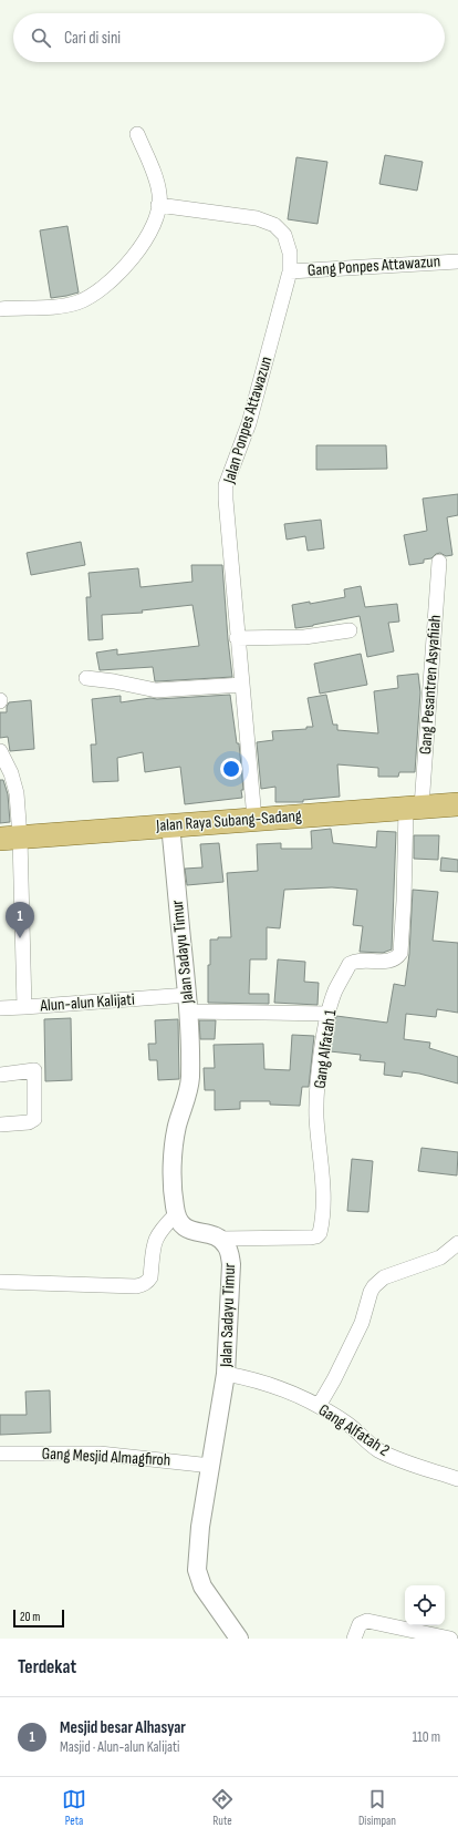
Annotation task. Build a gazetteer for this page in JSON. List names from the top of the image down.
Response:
{
  "streets": {
    "main road": ["Jalan Raya Subang-Sadang"],
    "street": [
      "Gang Ponpes Attawazun",
      "Jalan Ponpes Attawazun",
      "Gang Pesantren Asyafiiah",
      "Jalan Sadayu Timur",
      "Alun-alun Kalijati",
      "Gang Alfatah 1",
      "Gang Alfatah 2",
      "Gang Mesjid Almagfiroh"
    ]
  },
  "crossings": [
    ["Gang Ponpes Attawazun", "Jalan Ponpes Attawazun"],
    ["Jalan Ponpes Attawazun", "Jalan Raya Subang-Sadang"],
    ["Gang Pesantren Asyafiiah", "Jalan Raya Subang-Sadang"],
    ["Gang Pesantren Asyafiiah", "Gang Alfatah 1"],
    ["Jalan Raya Subang-Sadang", "Jalan Sadayu Timur"],
    ["Jalan Raya Subang-Sadang", "Alun-alun Kalijati"],
    ["Jalan Raya Subang-Sadang", "Gang Alfatah 1"],
    ["Jalan Sadayu Timur", "Alun-alun Kalijati"],
    ["Jalan Sadayu Timur", "Gang Alfatah 1"],
    ["Jalan Sadayu Timur", "Gang Alfatah 2"],
    ["Jalan Sadayu Timur", "Gang Mesjid Almagfiroh"],
    ["Alun-alun Kalijati", "Gang Alfatah 1"]
  ],
  "scale_bar": "20 m",
  "page": {
    "search": "Cari di sini",
    "pins": "1",
    "scale": "20 m",
    "heading": "Terdekat",
    "list": [
      {
        "mark": "1",
        "name": "Mesjid besar Alhasyar",
        "note": "Masjid · Alun-alun Kalijati",
        "value": "110 m"
      }
    ],
    "nav": ["Peta", "Rute", "Disimpan"]
  }
}
